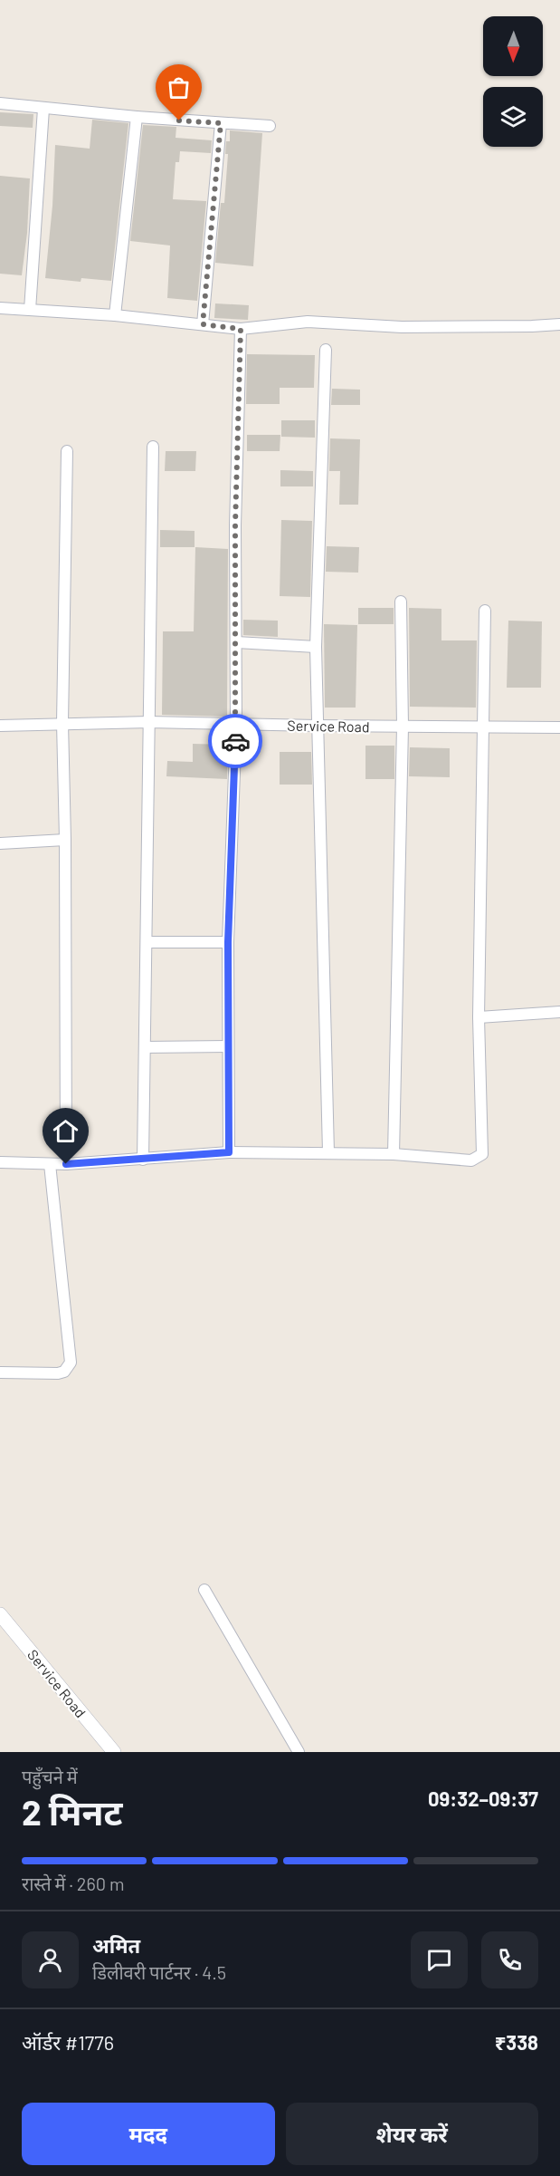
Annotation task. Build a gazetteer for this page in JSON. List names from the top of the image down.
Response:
{
  "streets": {
    "street": ["Service Road"]
  },
  "north": "bottom",
  "page": {
    "heading": ["2 मिनट", "पहुँचने में", "09:32–09:37"],
    "panel": [
      "अमित",
      "डिलीवरी पार्टनर · 4.5",
      "ऑर्डर #1776",
      "₹338"
    ],
    "bar": "रास्ते में · 260 m",
    "buttons": ["मदद", "शेयर करें"]
  }
}
